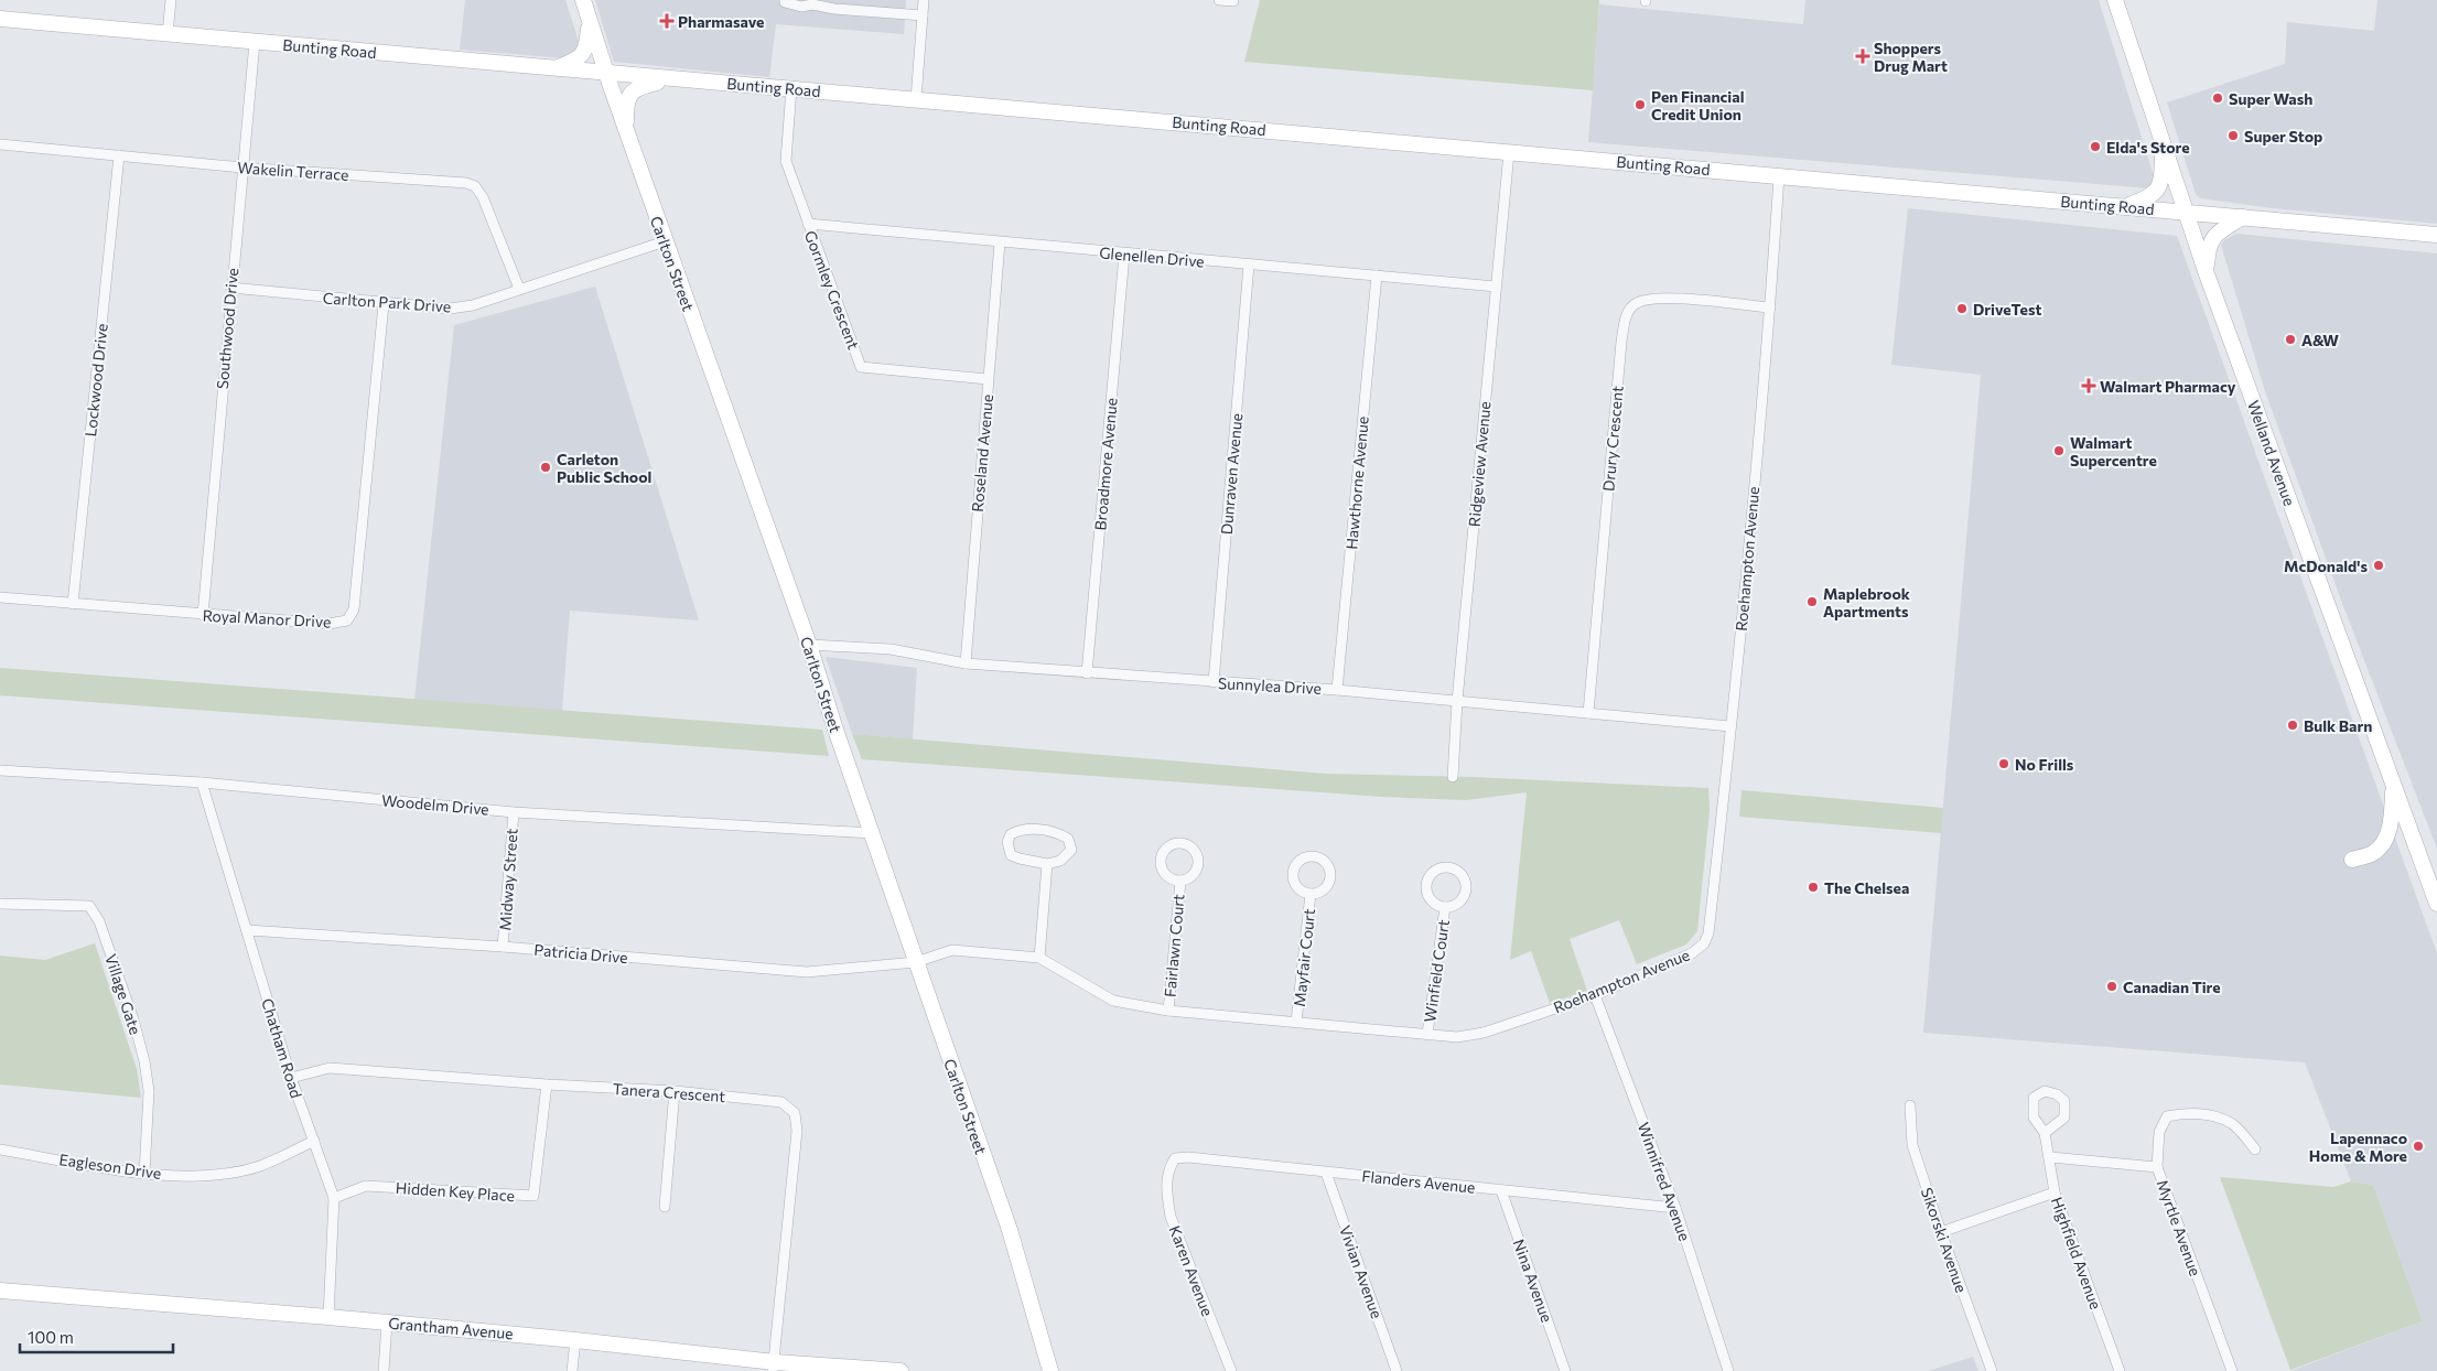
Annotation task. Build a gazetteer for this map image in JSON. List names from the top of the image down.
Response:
{
  "streets": {
    "main road": [
      "Bunting Road",
      "Carlton Street",
      "Welland Avenue",
      "Grantham Avenue"
    ],
    "street": [
      "Wakelin Terrace",
      "Glenellen Drive",
      "Gormley Crescent",
      "Carlton Park Drive",
      "Southwood Drive",
      "Lockwood Drive",
      "Drury Crescent",
      "Roseland Avenue",
      "Broadmore Avenue",
      "Ridgeview Avenue",
      "Dunraven Avenue",
      "Hawthorne Avenue",
      "Roehampton Avenue",
      "Royal Manor Drive",
      "Sunnylea Drive",
      "Woodelm Drive",
      "Midway Street",
      "Fairlawn Court",
      "Patricia Drive",
      "Mayfair Court",
      "Winfield Court",
      "Village Gate",
      "Chatham Road",
      "Tanera Crescent",
      "Eagleson Drive",
      "Flanders Avenue",
      "Winnifred Avenue",
      "Hidden Key Place",
      "Myrtle Avenue",
      "Sikorski Avenue",
      "Highfield Avenue",
      "Karen Avenue",
      "Vivian Avenue",
      "Nina Avenue"
    ]
  },
  "crossings": [
    ["Bunting Road", "Carlton Street"],
    ["Bunting Road", "Gormley Crescent"],
    ["Bunting Road", "Southwood Drive"],
    ["Bunting Road", "Welland Avenue"],
    ["Bunting Road", "Ridgeview Avenue"],
    ["Bunting Road", "Roehampton Avenue"],
    ["Wakelin Terrace", "Carlton Park Drive"],
    ["Wakelin Terrace", "Southwood Drive"],
    ["Wakelin Terrace", "Lockwood Drive"],
    ["Glenellen Drive", "Gormley Crescent"],
    ["Glenellen Drive", "Roseland Avenue"],
    ["Glenellen Drive", "Broadmore Avenue"],
    ["Glenellen Drive", "Ridgeview Avenue"],
    ["Glenellen Drive", "Dunraven Avenue"],
    ["Glenellen Drive", "Hawthorne Avenue"],
    ["Carlton Street", "Carlton Park Drive"],
    ["Carlton Street", "Roehampton Avenue"],
    ["Carlton Street", "Sunnylea Drive"],
    ["Carlton Street", "Woodelm Drive"],
    ["Carlton Street", "Patricia Drive"],
    ["Gormley Crescent", "Roseland Avenue"],
    ["Carlton Park Drive", "Southwood Drive"],
    ["Carlton Park Drive", "Royal Manor Drive"],
    ["Southwood Drive", "Royal Manor Drive"],
    ["Lockwood Drive", "Royal Manor Drive"],
    ["Drury Crescent", "Roehampton Avenue"],
    ["Drury Crescent", "Sunnylea Drive"],
    ["Roseland Avenue", "Sunnylea Drive"],
    ["Broadmore Avenue", "Sunnylea Drive"],
    ["Ridgeview Avenue", "Sunnylea Drive"],
    ["Dunraven Avenue", "Sunnylea Drive"],
    ["Hawthorne Avenue", "Sunnylea Drive"],
    ["Roehampton Avenue", "Sunnylea Drive"],
    ["Roehampton Avenue", "Fairlawn Court"],
    ["Roehampton Avenue", "Patricia Drive"],
    ["Roehampton Avenue", "Mayfair Court"],
    ["Roehampton Avenue", "Winfield Court"],
    ["Roehampton Avenue", "Winnifred Avenue"],
    ["Woodelm Drive", "Midway Street"],
    ["Woodelm Drive", "Chatham Road"],
    ["Midway Street", "Patricia Drive"],
    ["Patricia Drive", "Chatham Road"],
    ["Village Gate", "Eagleson Drive"],
    ["Chatham Road", "Tanera Crescent"],
    ["Chatham Road", "Eagleson Drive"],
    ["Chatham Road", "Hidden Key Place"],
    ["Chatham Road", "Grantham Avenue"],
    ["Tanera Crescent", "Hidden Key Place"],
    ["Tanera Crescent", "Grantham Avenue"],
    ["Flanders Avenue", "Winnifred Avenue"],
    ["Flanders Avenue", "Karen Avenue"],
    ["Flanders Avenue", "Vivian Avenue"],
    ["Flanders Avenue", "Nina Avenue"]
  ],
  "places": {
    "health": ["Pharmasave", "Shoppers Drug Mart", "Walmart Pharmacy"],
    "other": [
      "Super Wash",
      "Pen Financial Credit Union",
      "Super Stop",
      "Elda's Store",
      "DriveTest",
      "A&W",
      "Walmart Supercentre",
      "Carleton Public School",
      "McDonald's",
      "Maplebrook Apartments",
      "Bulk Barn",
      "No Frills",
      "The Chelsea",
      "Canadian Tire",
      "Lapennaco Home & More"
    ]
  },
  "scale_bar": "100 m"
}
